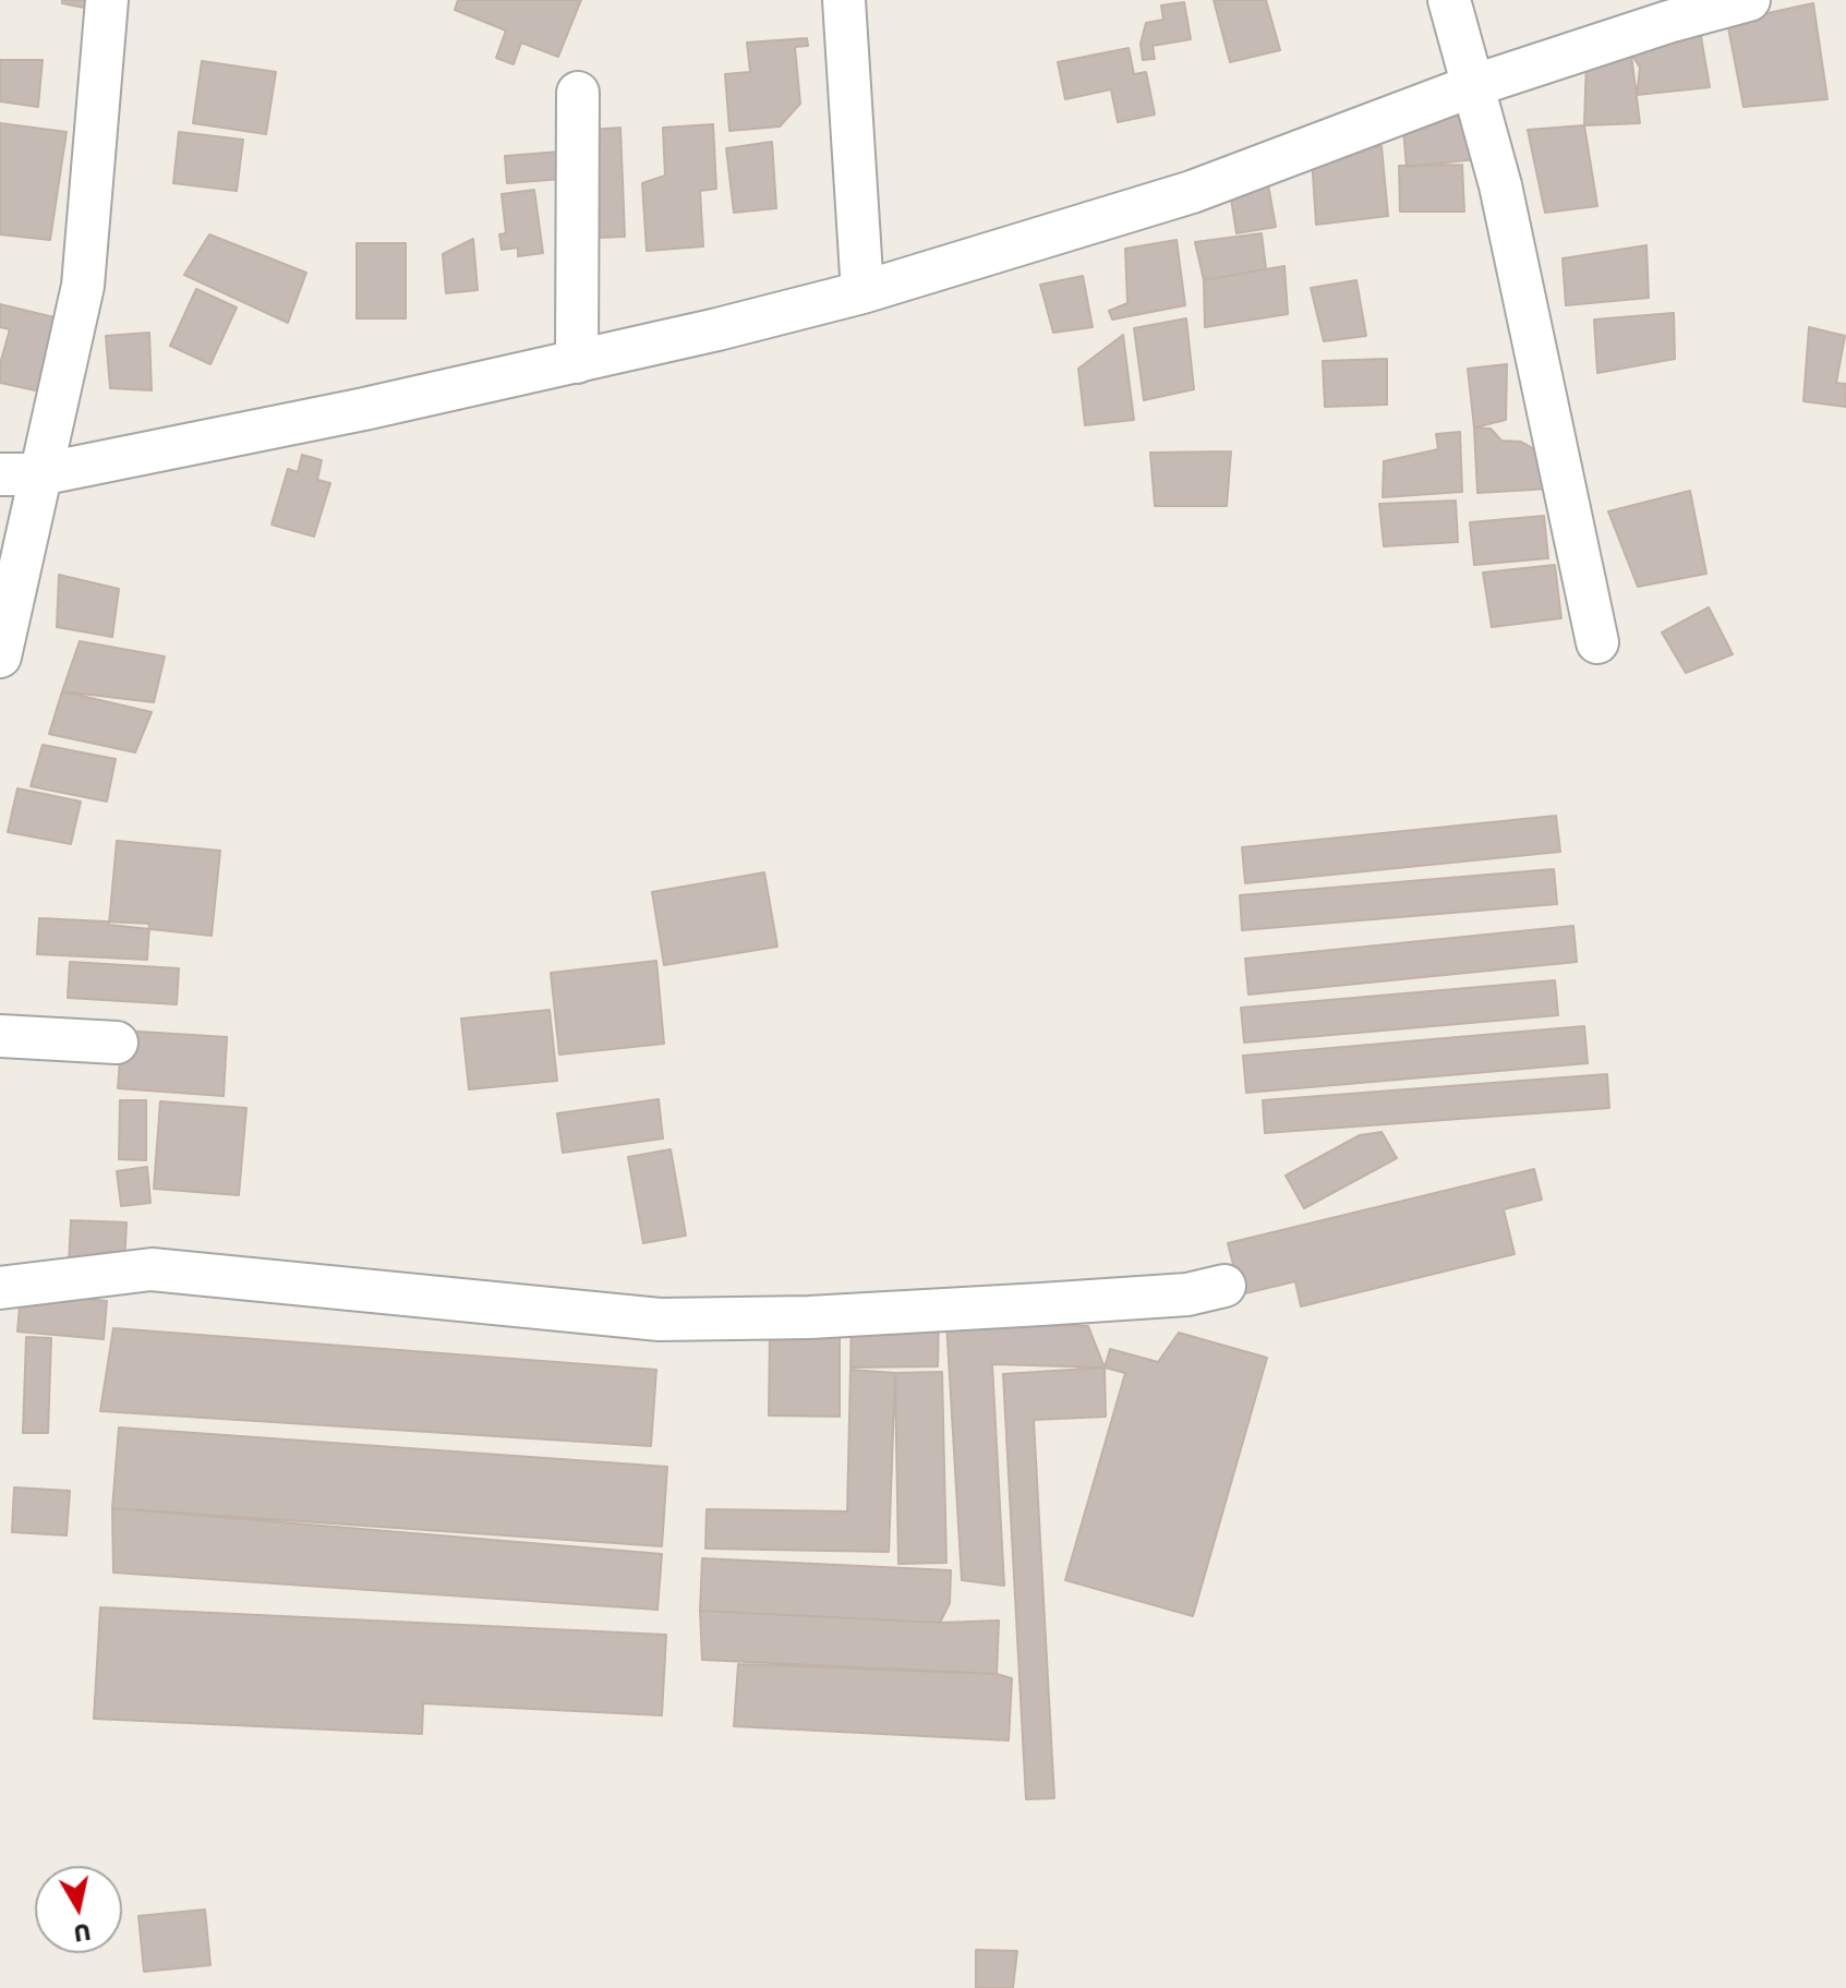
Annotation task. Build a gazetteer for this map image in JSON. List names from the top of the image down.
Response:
{
  "north": "bottom"
}
